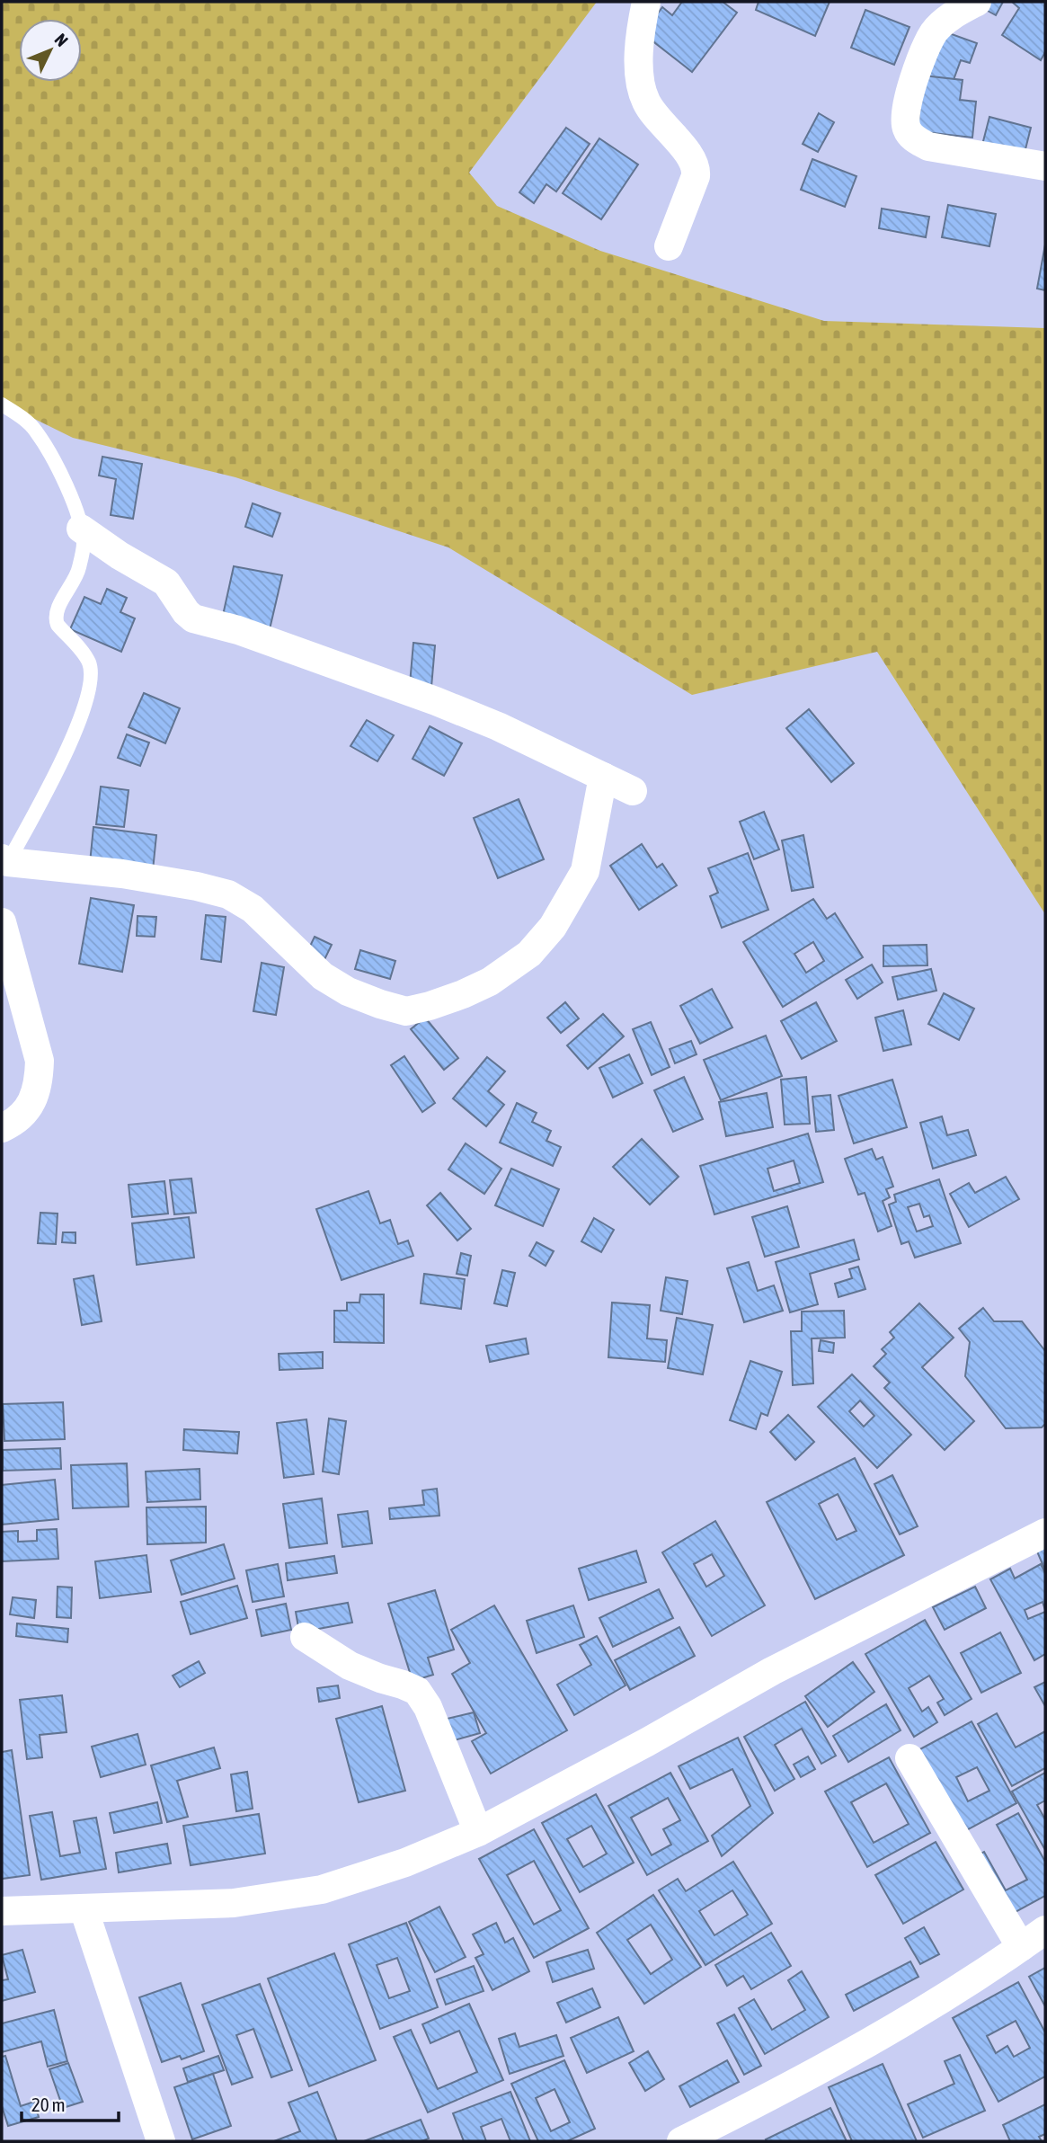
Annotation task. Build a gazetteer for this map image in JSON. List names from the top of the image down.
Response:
{
  "scale_bar": "20 m",
  "north": "top right"
}
